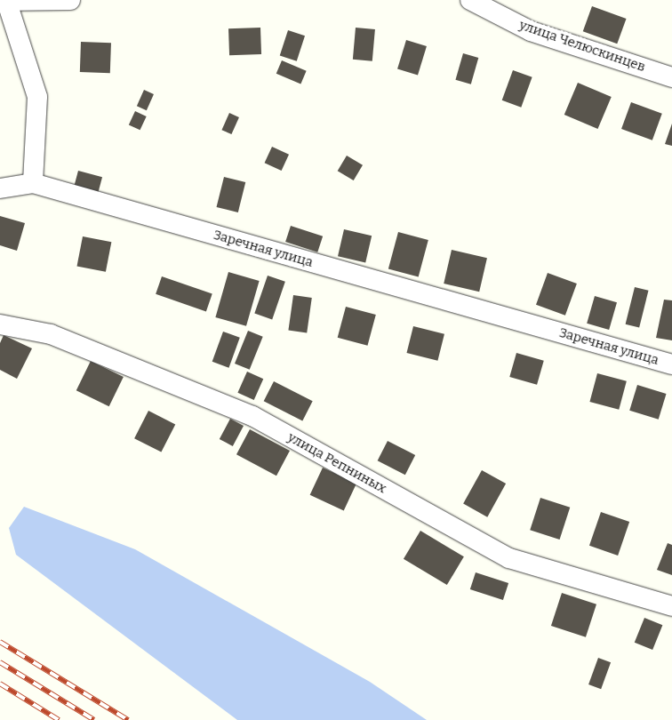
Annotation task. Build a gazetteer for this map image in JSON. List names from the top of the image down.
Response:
{
  "streets": {
    "street": ["улица Челюскинцев", "Заречная улица", "улица Репниных"]
  }
}
